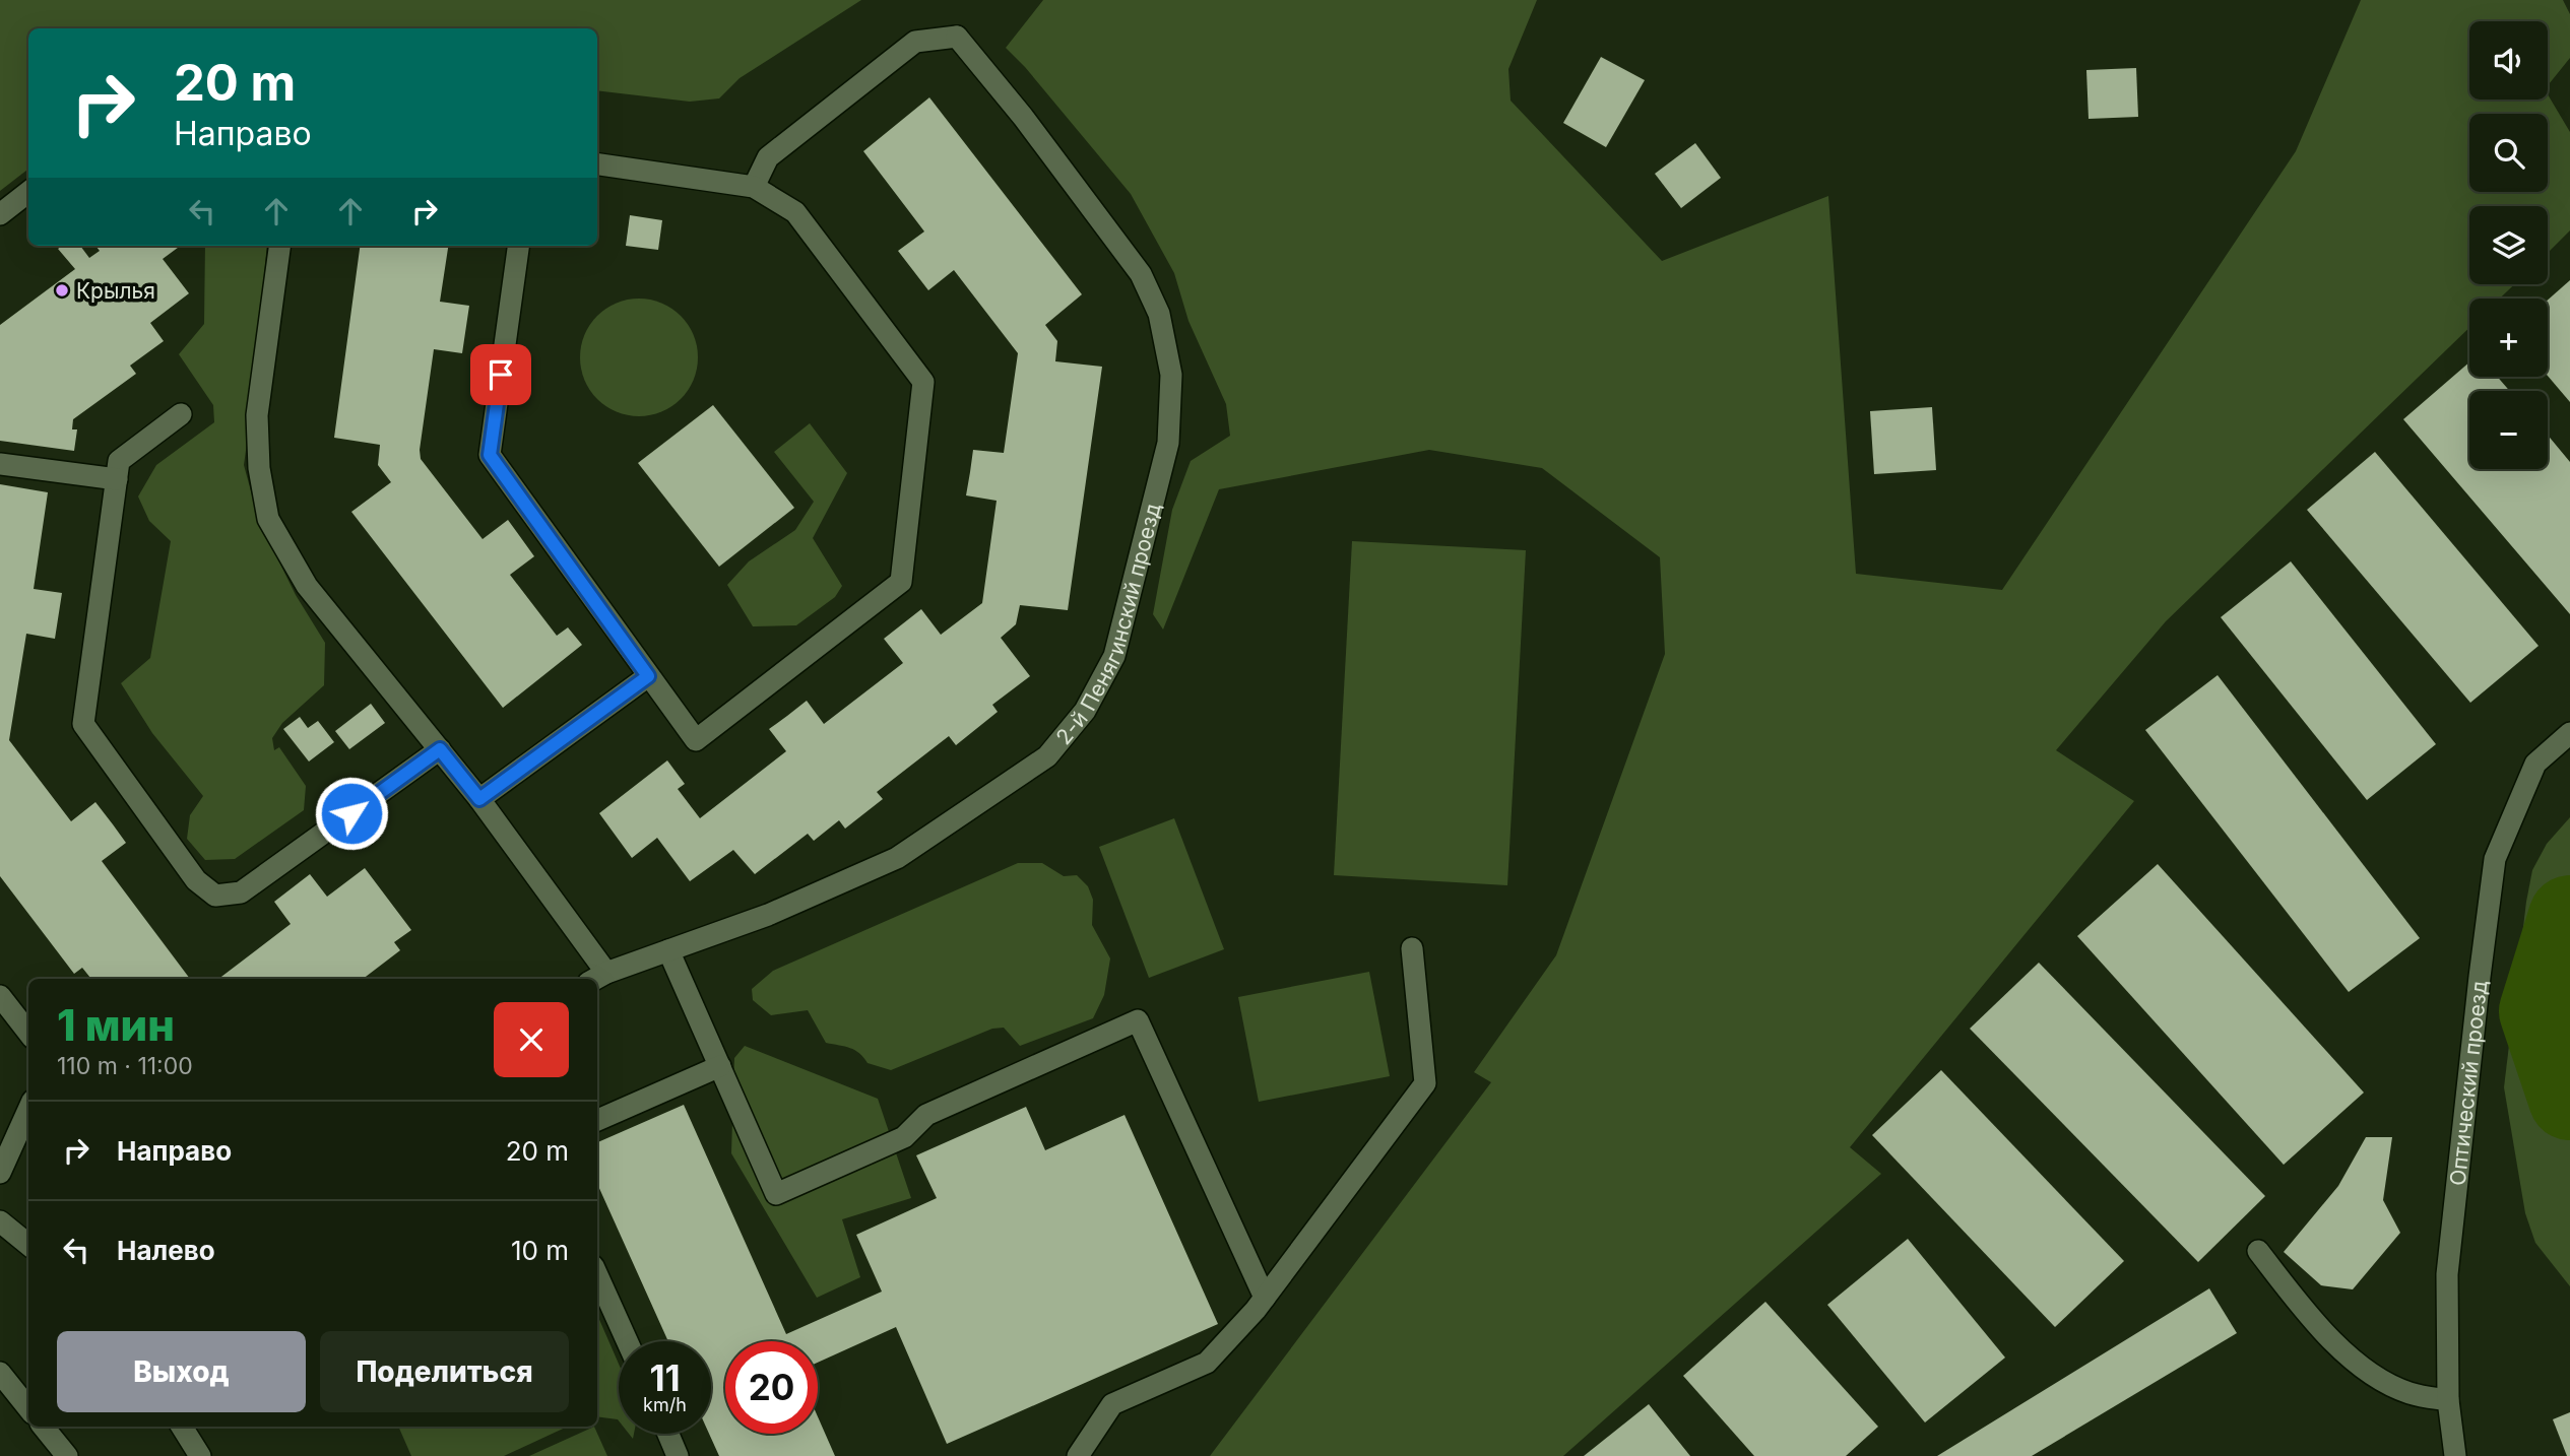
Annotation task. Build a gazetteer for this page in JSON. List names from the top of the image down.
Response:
{
  "streets": {
    "street": ["2-й Пенягинский проезд", "Оптический проезд"]
  },
  "places": ["Крылья"],
  "page": {
    "map_buttons": ["+", "−"],
    "turn": ["20 m", "Направо"],
    "heading": ["1 мин", "110 m · 11:00"],
    "list": [
      {
        "name": "Направо",
        "value": "20 m"
      },
      {
        "name": "Налево",
        "value": "10 m"
      }
    ],
    "buttons": ["Выход", "Поделиться"],
    "speed": "11 km/h",
    "limit": "20"
  }
}
